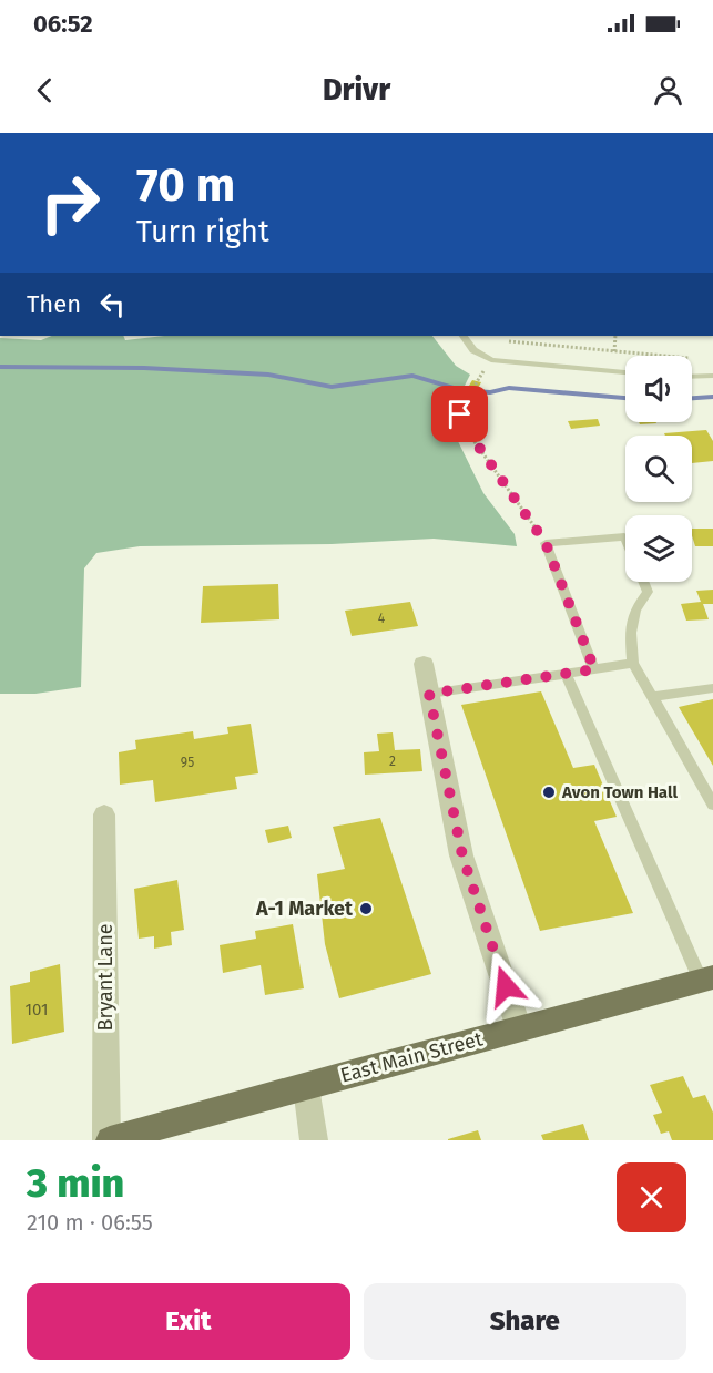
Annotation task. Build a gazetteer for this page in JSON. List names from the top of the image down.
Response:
{
  "streets": {
    "main road": ["East Main Street"],
    "street": ["Bryant Lane"]
  },
  "crossings": [
    ["Bryant Lane", "East Main Street"]
  ],
  "places": ["Avon Town Hall", "A-1 Market"],
  "house_numbers": [
    "4",
    "2",
    "95",
    "101"
  ],
  "page": {
    "status": "06:52",
    "header": "Drivr",
    "turn": ["70 m", "Turn right"],
    "then": "Then",
    "heading": ["3 min", "210 m · 06:55"],
    "buttons": ["Exit", "Share"]
  }
}
